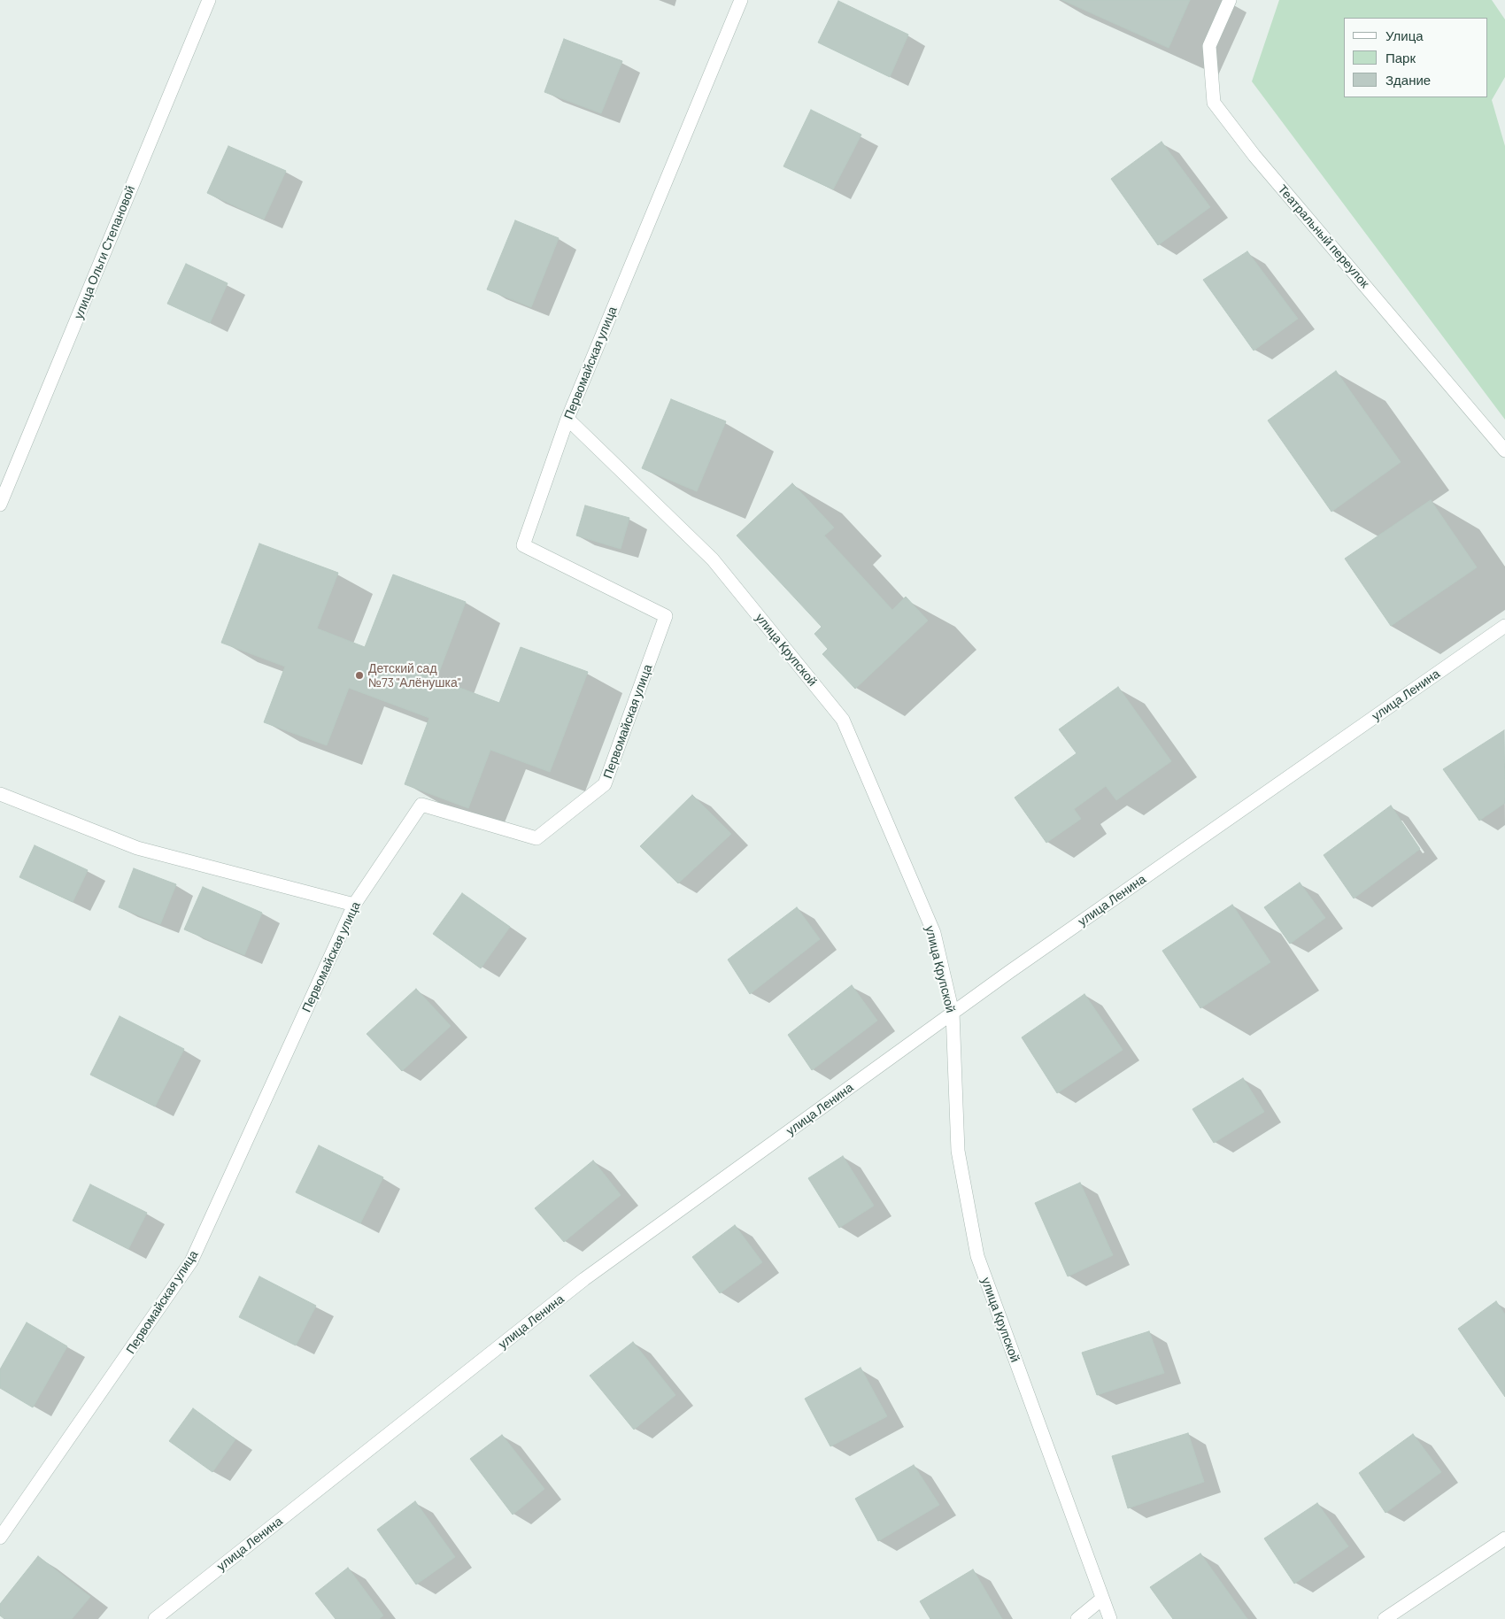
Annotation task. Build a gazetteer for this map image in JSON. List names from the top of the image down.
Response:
{
  "streets": {
    "street": [
      "Театральный переулок",
      "улица Ольги Степановой",
      "Первомайская улица",
      "улица Крупской",
      "улица Ленина"
    ]
  },
  "crossings": [
    ["Первомайская улица", "улица Крупской"],
    ["улица Крупской", "улица Ленина"]
  ],
  "places": ["Детский сад №73 \"Алёнушка\""],
  "legend": ["Улица", "Парк", "Здание"]
}
